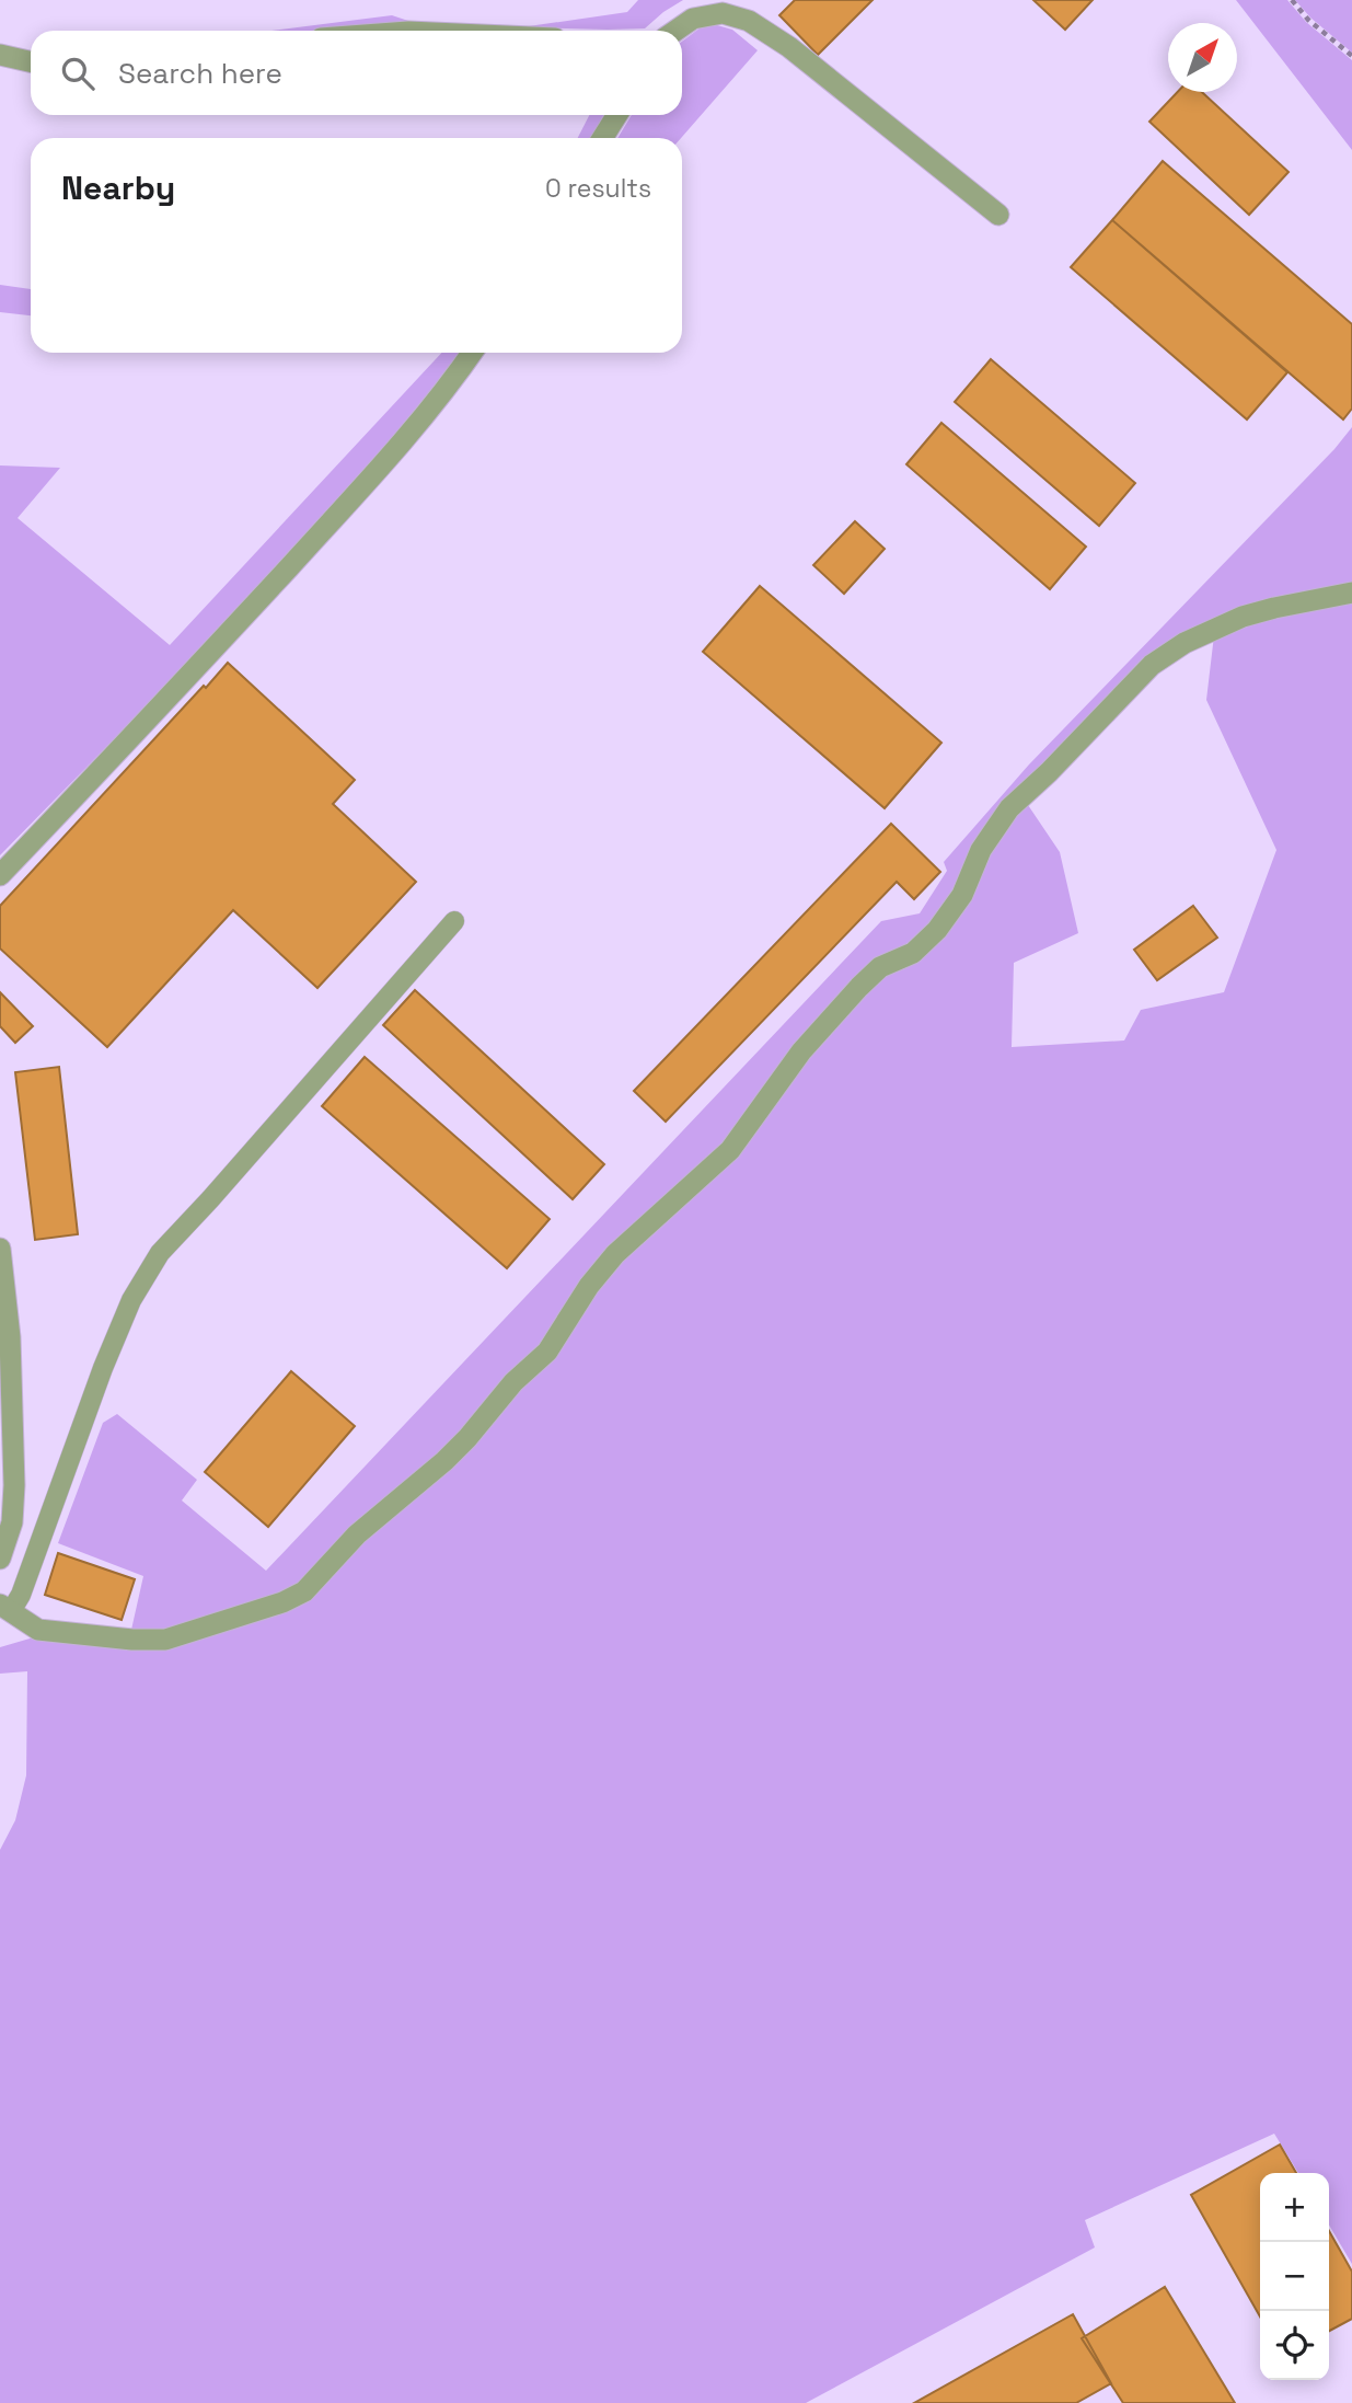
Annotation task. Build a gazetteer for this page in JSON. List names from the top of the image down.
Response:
{
  "north": "top right",
  "page": {
    "search": "Search here",
    "heading": ["Nearby", "0 results"],
    "map_buttons": ["+", "−"]
  }
}
